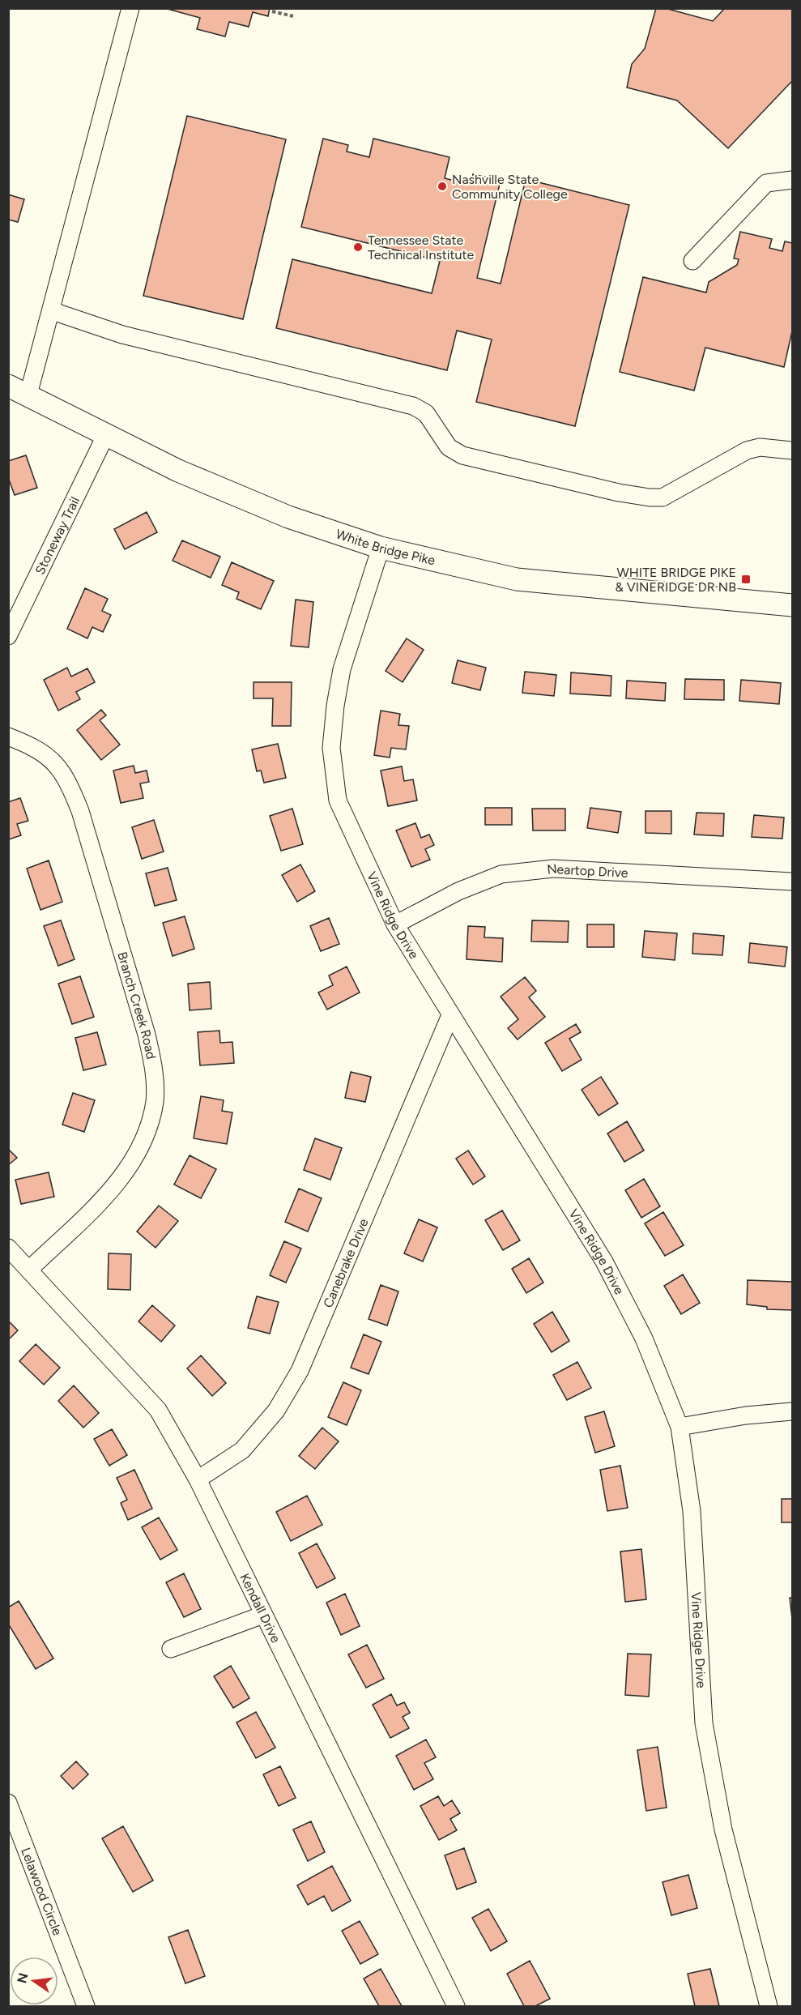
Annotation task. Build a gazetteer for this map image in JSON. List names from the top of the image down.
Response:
{
  "streets": {
    "main road": ["White Bridge Pike"],
    "street": [
      "Stoneway Trail",
      "Neartop Drive",
      "Vine Ridge Drive",
      "Branch Creek Road",
      "Canebrake Drive",
      "Kendall Drive",
      "Lelawood Circle"
    ]
  },
  "crossings": [
    ["Stoneway Trail", "White Bridge Pike"],
    ["White Bridge Pike", "Vine Ridge Drive"],
    ["Neartop Drive", "Vine Ridge Drive"],
    ["Vine Ridge Drive", "Canebrake Drive"],
    ["Branch Creek Road", "Kendall Drive"],
    ["Canebrake Drive", "Kendall Drive"]
  ],
  "places": {
    "other": ["Nashville State Community College", "Tennessee State Technical Institute"],
    "transit": ["WHITE BRIDGE PIKE & VINERIDGE DR NB"]
  },
  "north": "left"
}
